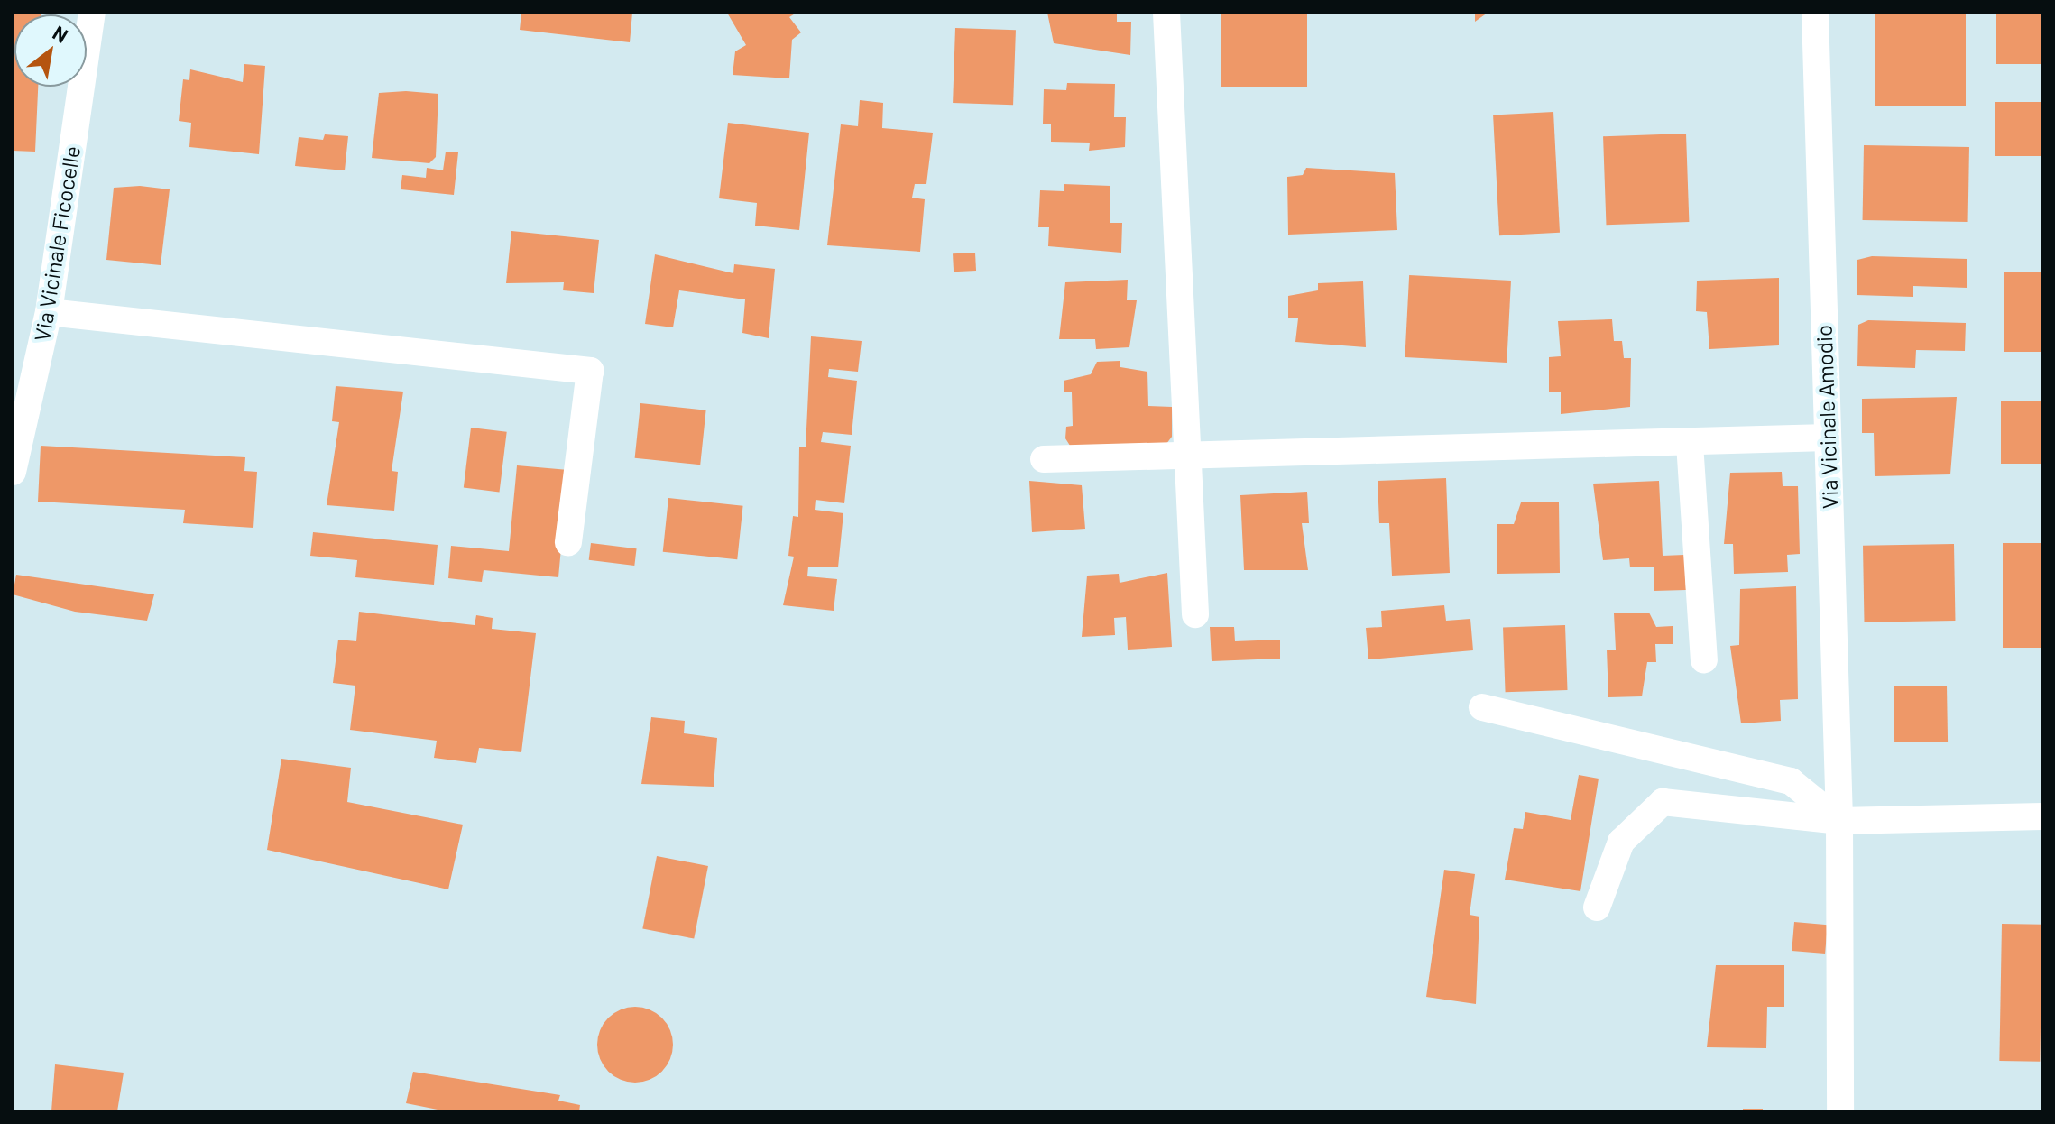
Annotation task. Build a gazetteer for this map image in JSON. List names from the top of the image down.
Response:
{
  "streets": {
    "street": ["Via Vicinale Ficocelle", "Via Vicinale Amodio"]
  },
  "north": "top right"
}
